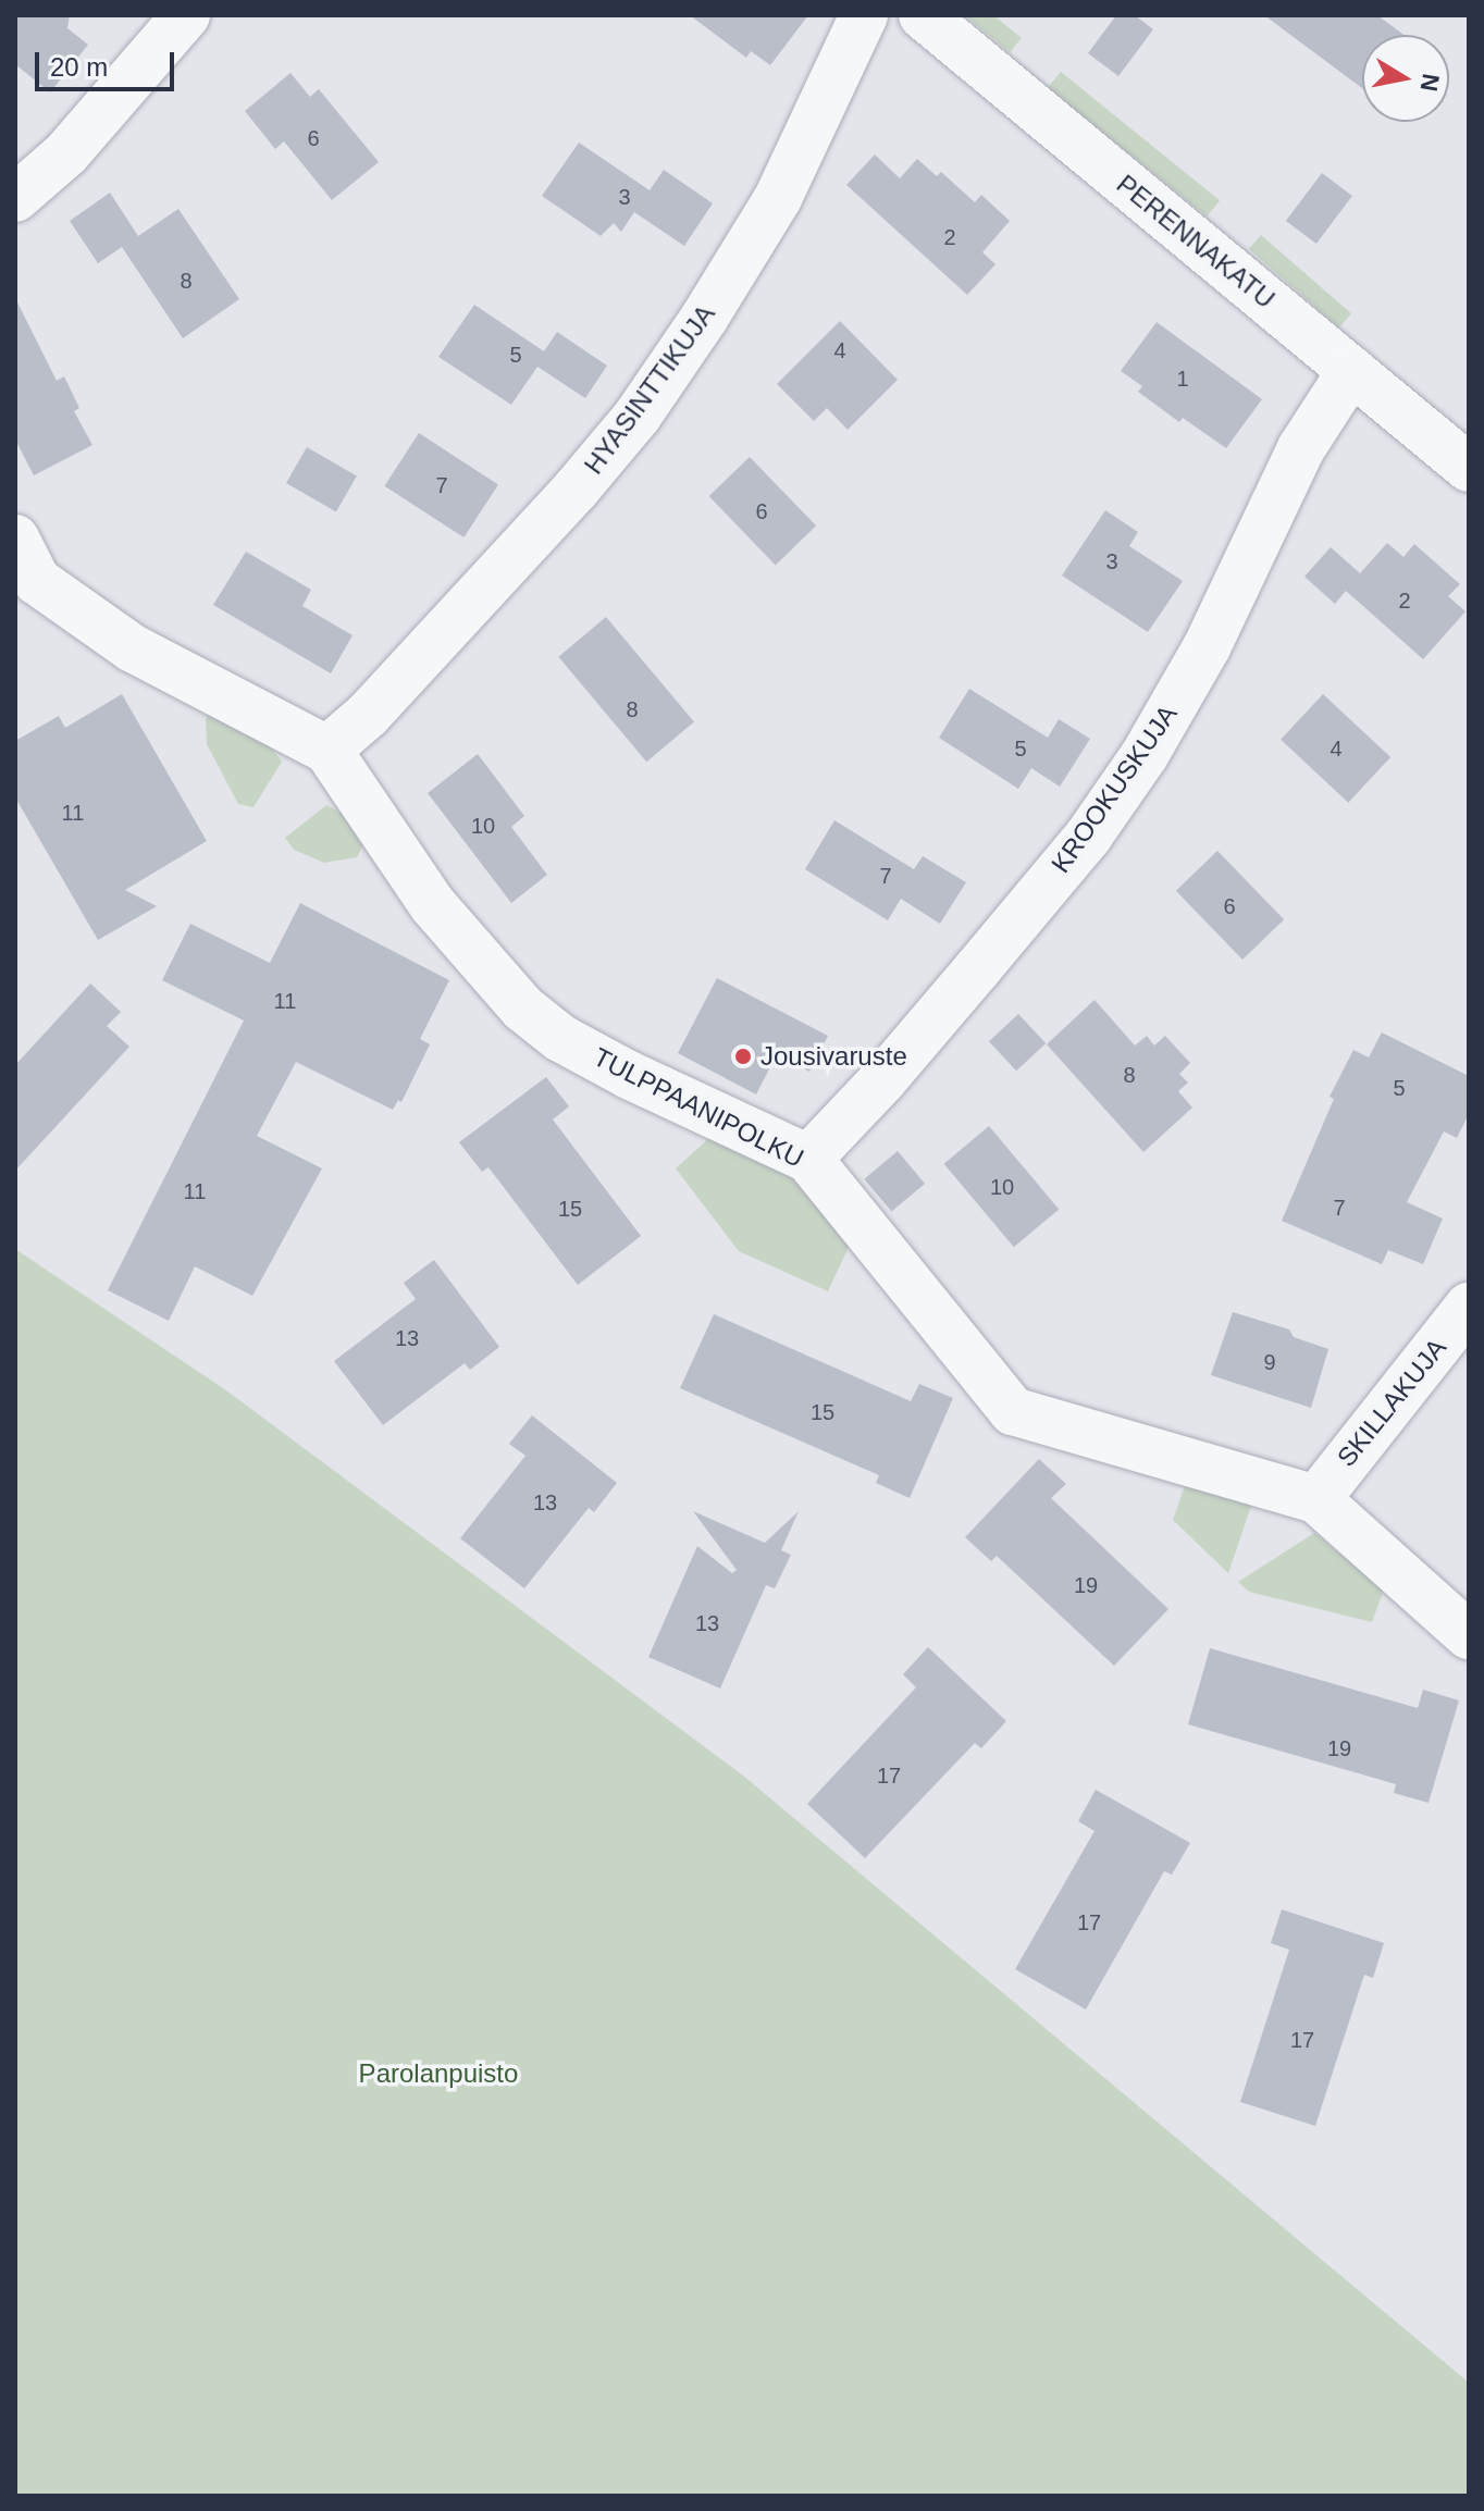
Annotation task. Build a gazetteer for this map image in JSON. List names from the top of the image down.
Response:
{
  "streets": {
    "street": [
      "PERENNAKATU",
      "HYASINTTIKUJA",
      "KROOKUSKUJA",
      "TULPPAANIPOLKU",
      "SKILLAKUJA"
    ]
  },
  "crossings": [
    ["PERENNAKATU", "KROOKUSKUJA"],
    ["HYASINTTIKUJA", "TULPPAANIPOLKU"],
    ["KROOKUSKUJA", "TULPPAANIPOLKU"],
    ["TULPPAANIPOLKU", "SKILLAKUJA"]
  ],
  "parks": ["Parolanpuisto"],
  "places": ["Jousivaruste"],
  "house_numbers": [
    "6",
    "3",
    "2",
    "8",
    "4",
    "5",
    "1",
    "7",
    "6",
    "3",
    "2",
    "8",
    "5",
    "4",
    "11",
    "10",
    "7",
    "6",
    "11",
    "8",
    "5",
    "10",
    "11",
    "7",
    "15",
    "13",
    "9",
    "15",
    "13",
    "19",
    "13",
    "19",
    "17",
    "17",
    "17"
  ],
  "scale_bar": "20 m",
  "north": "right"
}
